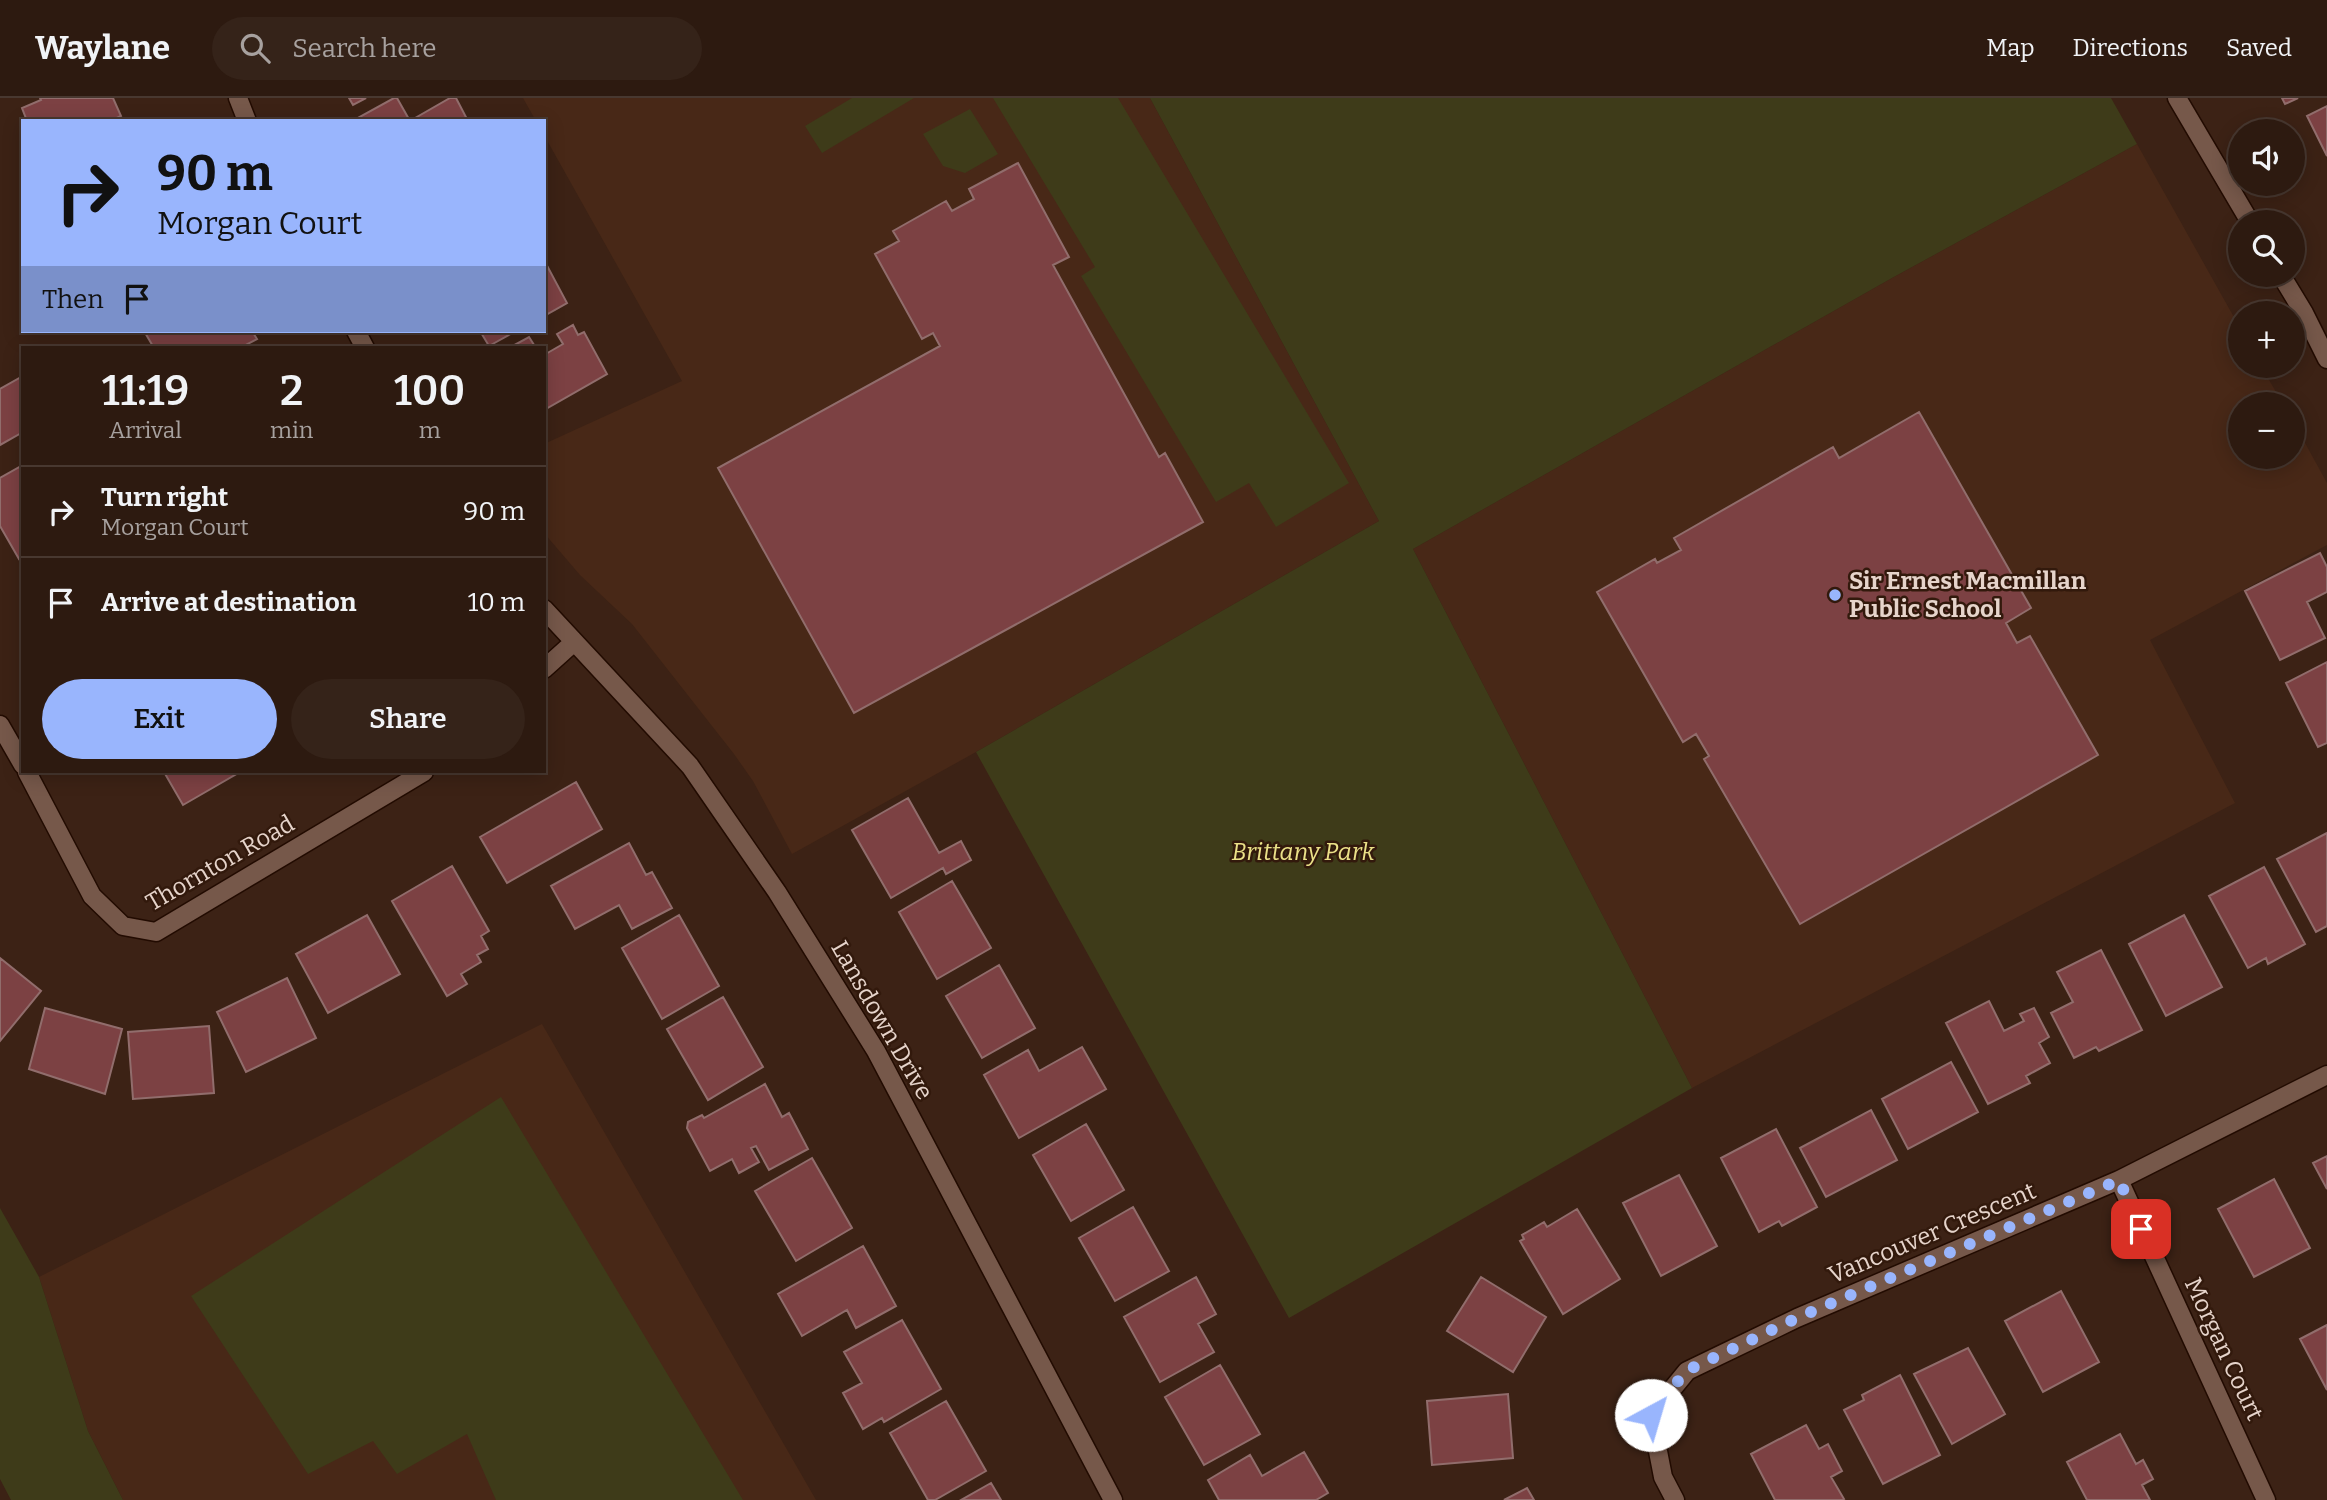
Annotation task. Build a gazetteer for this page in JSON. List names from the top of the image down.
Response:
{
  "streets": {
    "street": [
      "Thornton Road",
      "Lansdown Drive",
      "Vancouver Crescent",
      "Morgan Court"
    ]
  },
  "crossings": [
    ["Vancouver Crescent", "Morgan Court"]
  ],
  "parks": ["Brittany Park"],
  "places": ["Sir Ernest Macmillan Public School"],
  "page": {
    "header": "Waylane",
    "search": "Search here",
    "nav": ["Map", "Directions", "Saved"],
    "map_buttons": ["+", "−"],
    "turn": ["90 m", "Morgan Court"],
    "then": "Then",
    "eta": [
      "11:19",
      "Arrival",
      "2",
      "min",
      "100",
      "m"
    ],
    "list": [
      {
        "name": "Turn right",
        "note": "Morgan Court",
        "value": "90 m"
      },
      {
        "name": "Arrive at destination",
        "value": "10 m"
      }
    ],
    "buttons": ["Exit", "Share"]
  }
}
